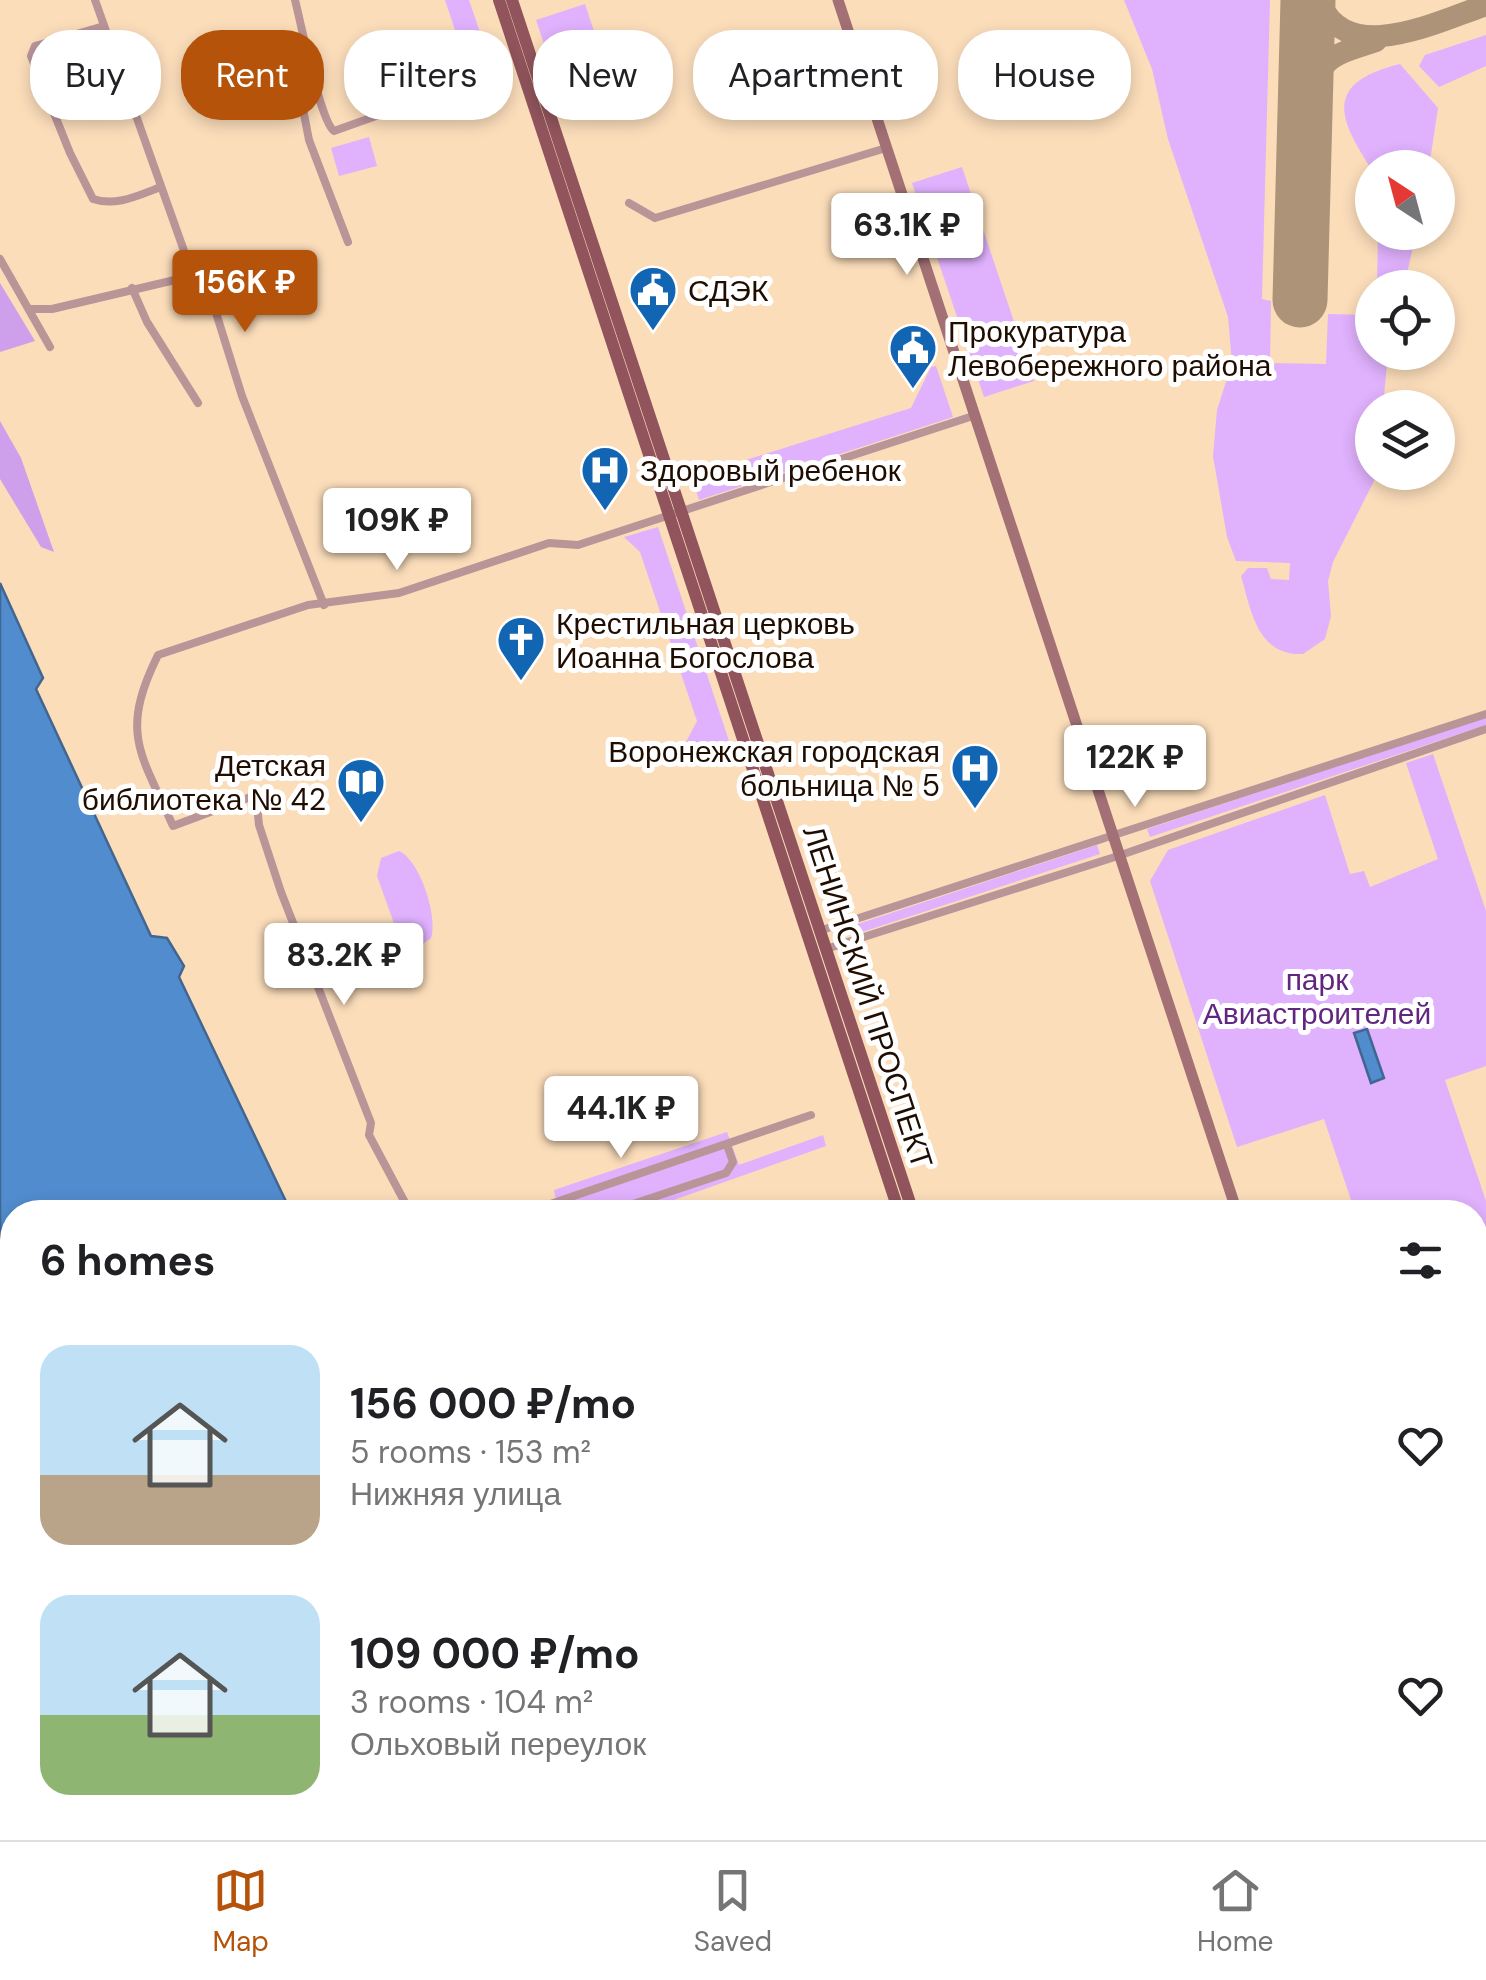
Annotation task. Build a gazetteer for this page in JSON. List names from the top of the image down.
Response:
{
  "streets": {
    "main road": ["ЛЕНИНСКИЙ ПРОСПЕКТ"]
  },
  "parks": ["парк Авиастроителей"],
  "places": {
    "public building": ["СДЭК", "Прокуратура Левобережного района"],
    "hospital": ["Здоровый ребенок", "Воронежская городская больница № 5"],
    "church": ["Крестильная церковь Иоанна Богослова"],
    "library": ["Детская библиотека № 42"]
  },
  "north": "top left",
  "page": {
    "chip": [
      "Buy",
      "Rent",
      "Filters",
      "New",
      "Apartment",
      "House"
    ],
    "price": [
      "63.1K ₽",
      "156K ₽",
      "109K ₽",
      "122K ₽",
      "83.2K ₽",
      "44.1K ₽"
    ],
    "heading": "6 homes",
    "list": [
      {
        "name": "156 000 ₽/mo",
        "note": "5 rooms · 153 m² · Нижняя улица"
      },
      {
        "name": "109 000 ₽/mo",
        "note": "3 rooms · 104 m² · Ольховый переулок"
      }
    ],
    "tabs": ["Map", "Saved", "Home"]
  }
}
